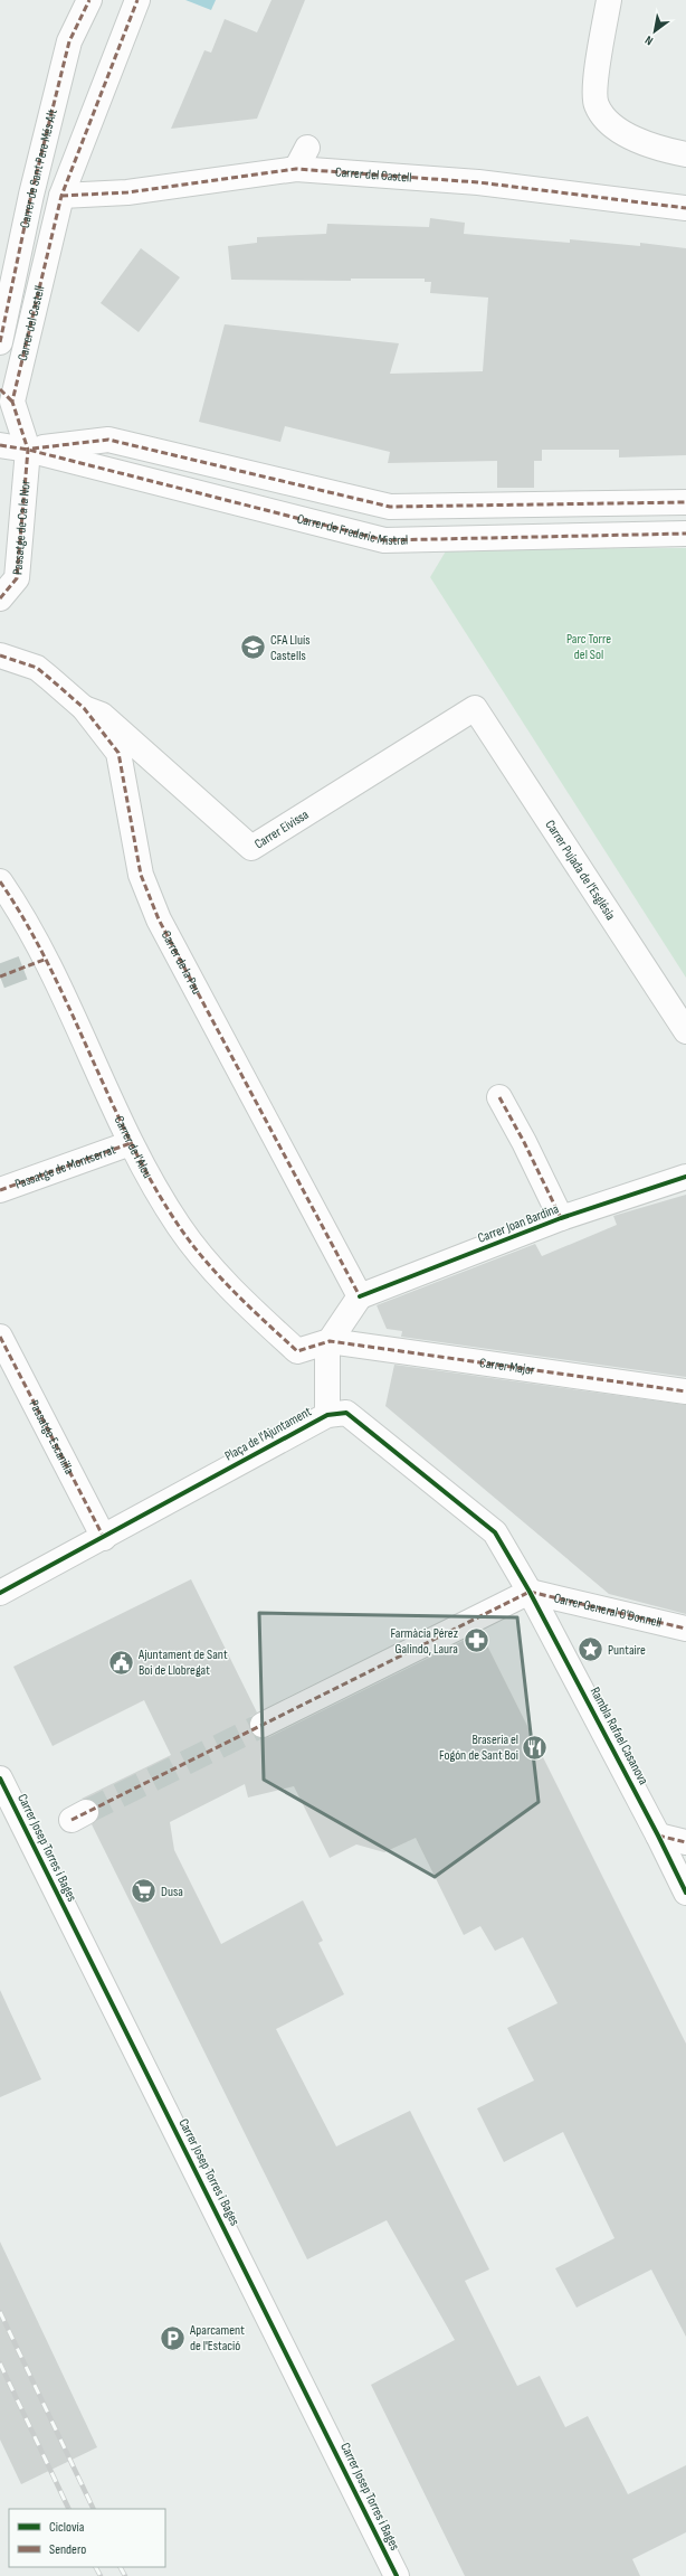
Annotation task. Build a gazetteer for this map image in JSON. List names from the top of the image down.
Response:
{
  "streets": {
    "street": [
      "Carrer de Sant Pere Més Alt",
      "Carrer del Castell",
      "Passatge de Ca la Nor",
      "Carrer de Frederic Mistral",
      "Carrer Eivissa",
      "Carrer Pujada de l'Església",
      "Carrer de la Pau",
      "Carrer de l'Alou",
      "Passatge de Montserrat",
      "Carrer Joan Bardina",
      "Carrer Major",
      "Plaça de l'Ajuntament",
      "Passatge Escanilla",
      "Carrer General O'Donnell",
      "Rambla Rafael Casanova",
      "Carrer Josep Torres i Bages"
    ]
  },
  "crossings": [
    ["Carrer del Castell", "Passatge de Ca la Nor"],
    ["Carrer del Castell", "Carrer de Frederic Mistral"],
    ["Passatge de Ca la Nor", "Carrer de Frederic Mistral"],
    ["Carrer Eivissa", "Carrer Pujada de l'Església"],
    ["Carrer Eivissa", "Carrer de la Pau"],
    ["Carrer de la Pau", "Carrer Joan Bardina"],
    ["Carrer de la Pau", "Plaça de l'Ajuntament"],
    ["Carrer de l'Alou", "Passatge de Montserrat"],
    ["Carrer de l'Alou", "Carrer Major"],
    ["Carrer de l'Alou", "Plaça de l'Ajuntament"],
    ["Carrer Joan Bardina", "Plaça de l'Ajuntament"],
    ["Carrer Major", "Plaça de l'Ajuntament"],
    ["Plaça de l'Ajuntament", "Passatge Escanilla"],
    ["Plaça de l'Ajuntament", "Carrer General O'Donnell"],
    ["Plaça de l'Ajuntament", "Rambla Rafael Casanova"],
    ["Carrer General O'Donnell", "Rambla Rafael Casanova"]
  ],
  "parks": ["Parc Torre del Sol"],
  "places": {
    "school or university": ["CFA Lluís Castells"],
    "pharmacy": ["Farmàcia Pérez Galindo, Laura"],
    "place": ["Puntaire"],
    "public building": ["Ajuntament de Sant Boi de Llobregat"],
    "restaurant": ["Braseria el Fogón de Sant Boi"],
    "supermarket": ["Dusa"],
    "parking": ["Aparcament de l'Estació"]
  },
  "legend": ["Ciclovía", "Sendero"],
  "north": "bottom left"
}
